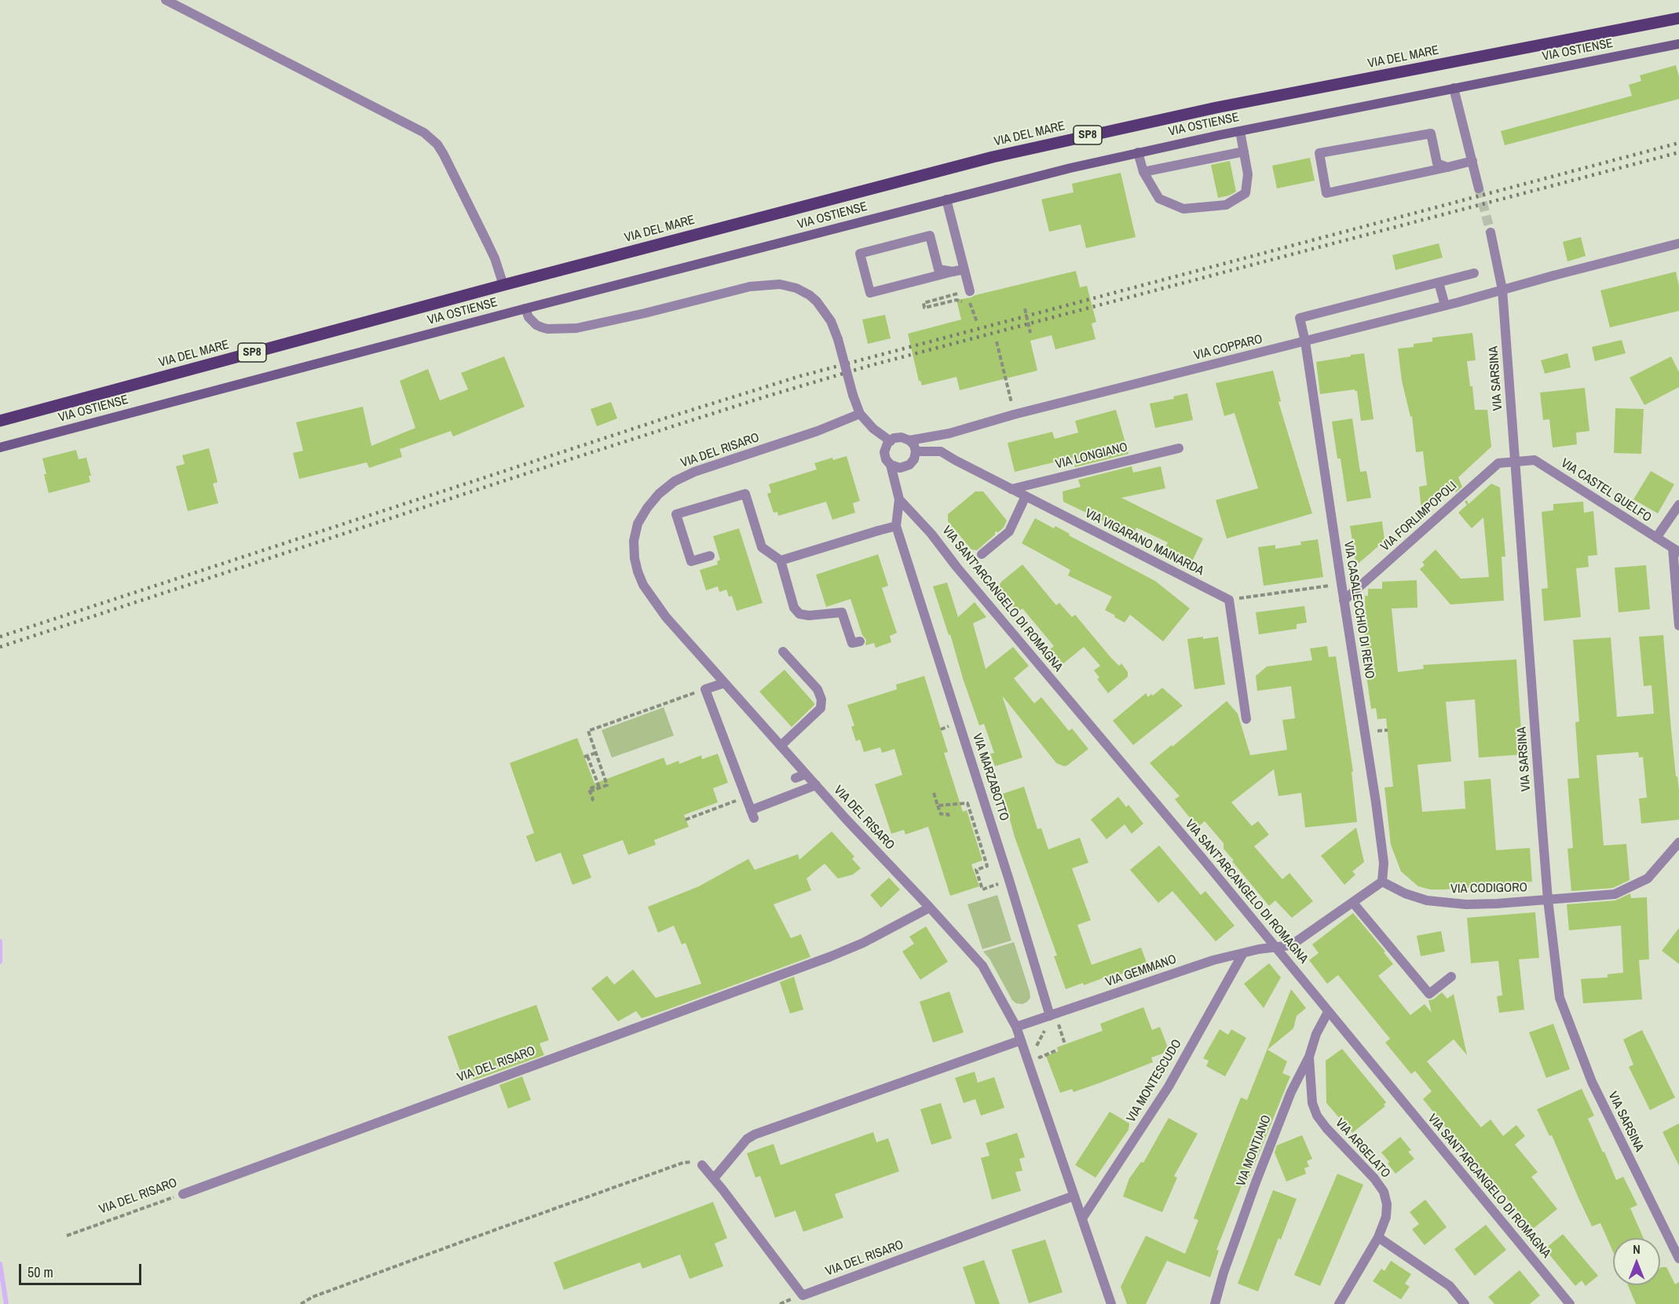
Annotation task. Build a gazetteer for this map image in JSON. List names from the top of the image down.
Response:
{
  "streets": {
    "main road": ["VIA OSTIENSE", "VIA DEL MARE", "SP8"],
    "street": [
      "VIA COPPARO",
      "VIA SARSINA",
      "VIA DEL RISARO",
      "VIA LONGIANO",
      "VIA CASTEL GUELFO",
      "VIA FORLIMPOPOLI",
      "VIA VIGARANO MAINARDA",
      "VIA SANT'ARCANGELO DI ROMAGNA",
      "VIA CASALECCHIO DI RENO",
      "VIA MARZABOTTO",
      "VIA CODIGORO",
      "VIA GEMMANO",
      "VIA MONTESCUDO",
      "VIA ARGELATO",
      "VIA MONTIANO"
    ]
  },
  "crossings": [
    ["VIA COPPARO", "VIA SARSINA"],
    ["VIA COPPARO", "VIA VIGARANO MAINARDA"],
    ["VIA COPPARO", "VIA CASALECCHIO DI RENO"],
    ["VIA SARSINA", "VIA CASTEL GUELFO"],
    ["VIA SARSINA", "VIA FORLIMPOPOLI"],
    ["VIA SARSINA", "VIA CODIGORO"],
    ["VIA DEL RISARO", "VIA GEMMANO"],
    ["VIA DEL RISARO", "VIA MONTESCUDO"],
    ["VIA LONGIANO", "VIA VIGARANO MAINARDA"],
    ["VIA CASTEL GUELFO", "VIA FORLIMPOPOLI"],
    ["VIA FORLIMPOPOLI", "VIA CASALECCHIO DI RENO"],
    ["VIA SANT'ARCANGELO DI ROMAGNA", "VIA GEMMANO"],
    ["VIA SANT'ARCANGELO DI ROMAGNA", "VIA MONTIANO"],
    ["VIA CASALECCHIO DI RENO", "VIA CODIGORO"],
    ["VIA MARZABOTTO", "VIA GEMMANO"],
    ["VIA GEMMANO", "VIA MONTESCUDO"],
    ["VIA ARGELATO", "VIA MONTIANO"]
  ],
  "scale_bar": "50 m",
  "north": "top"
}
